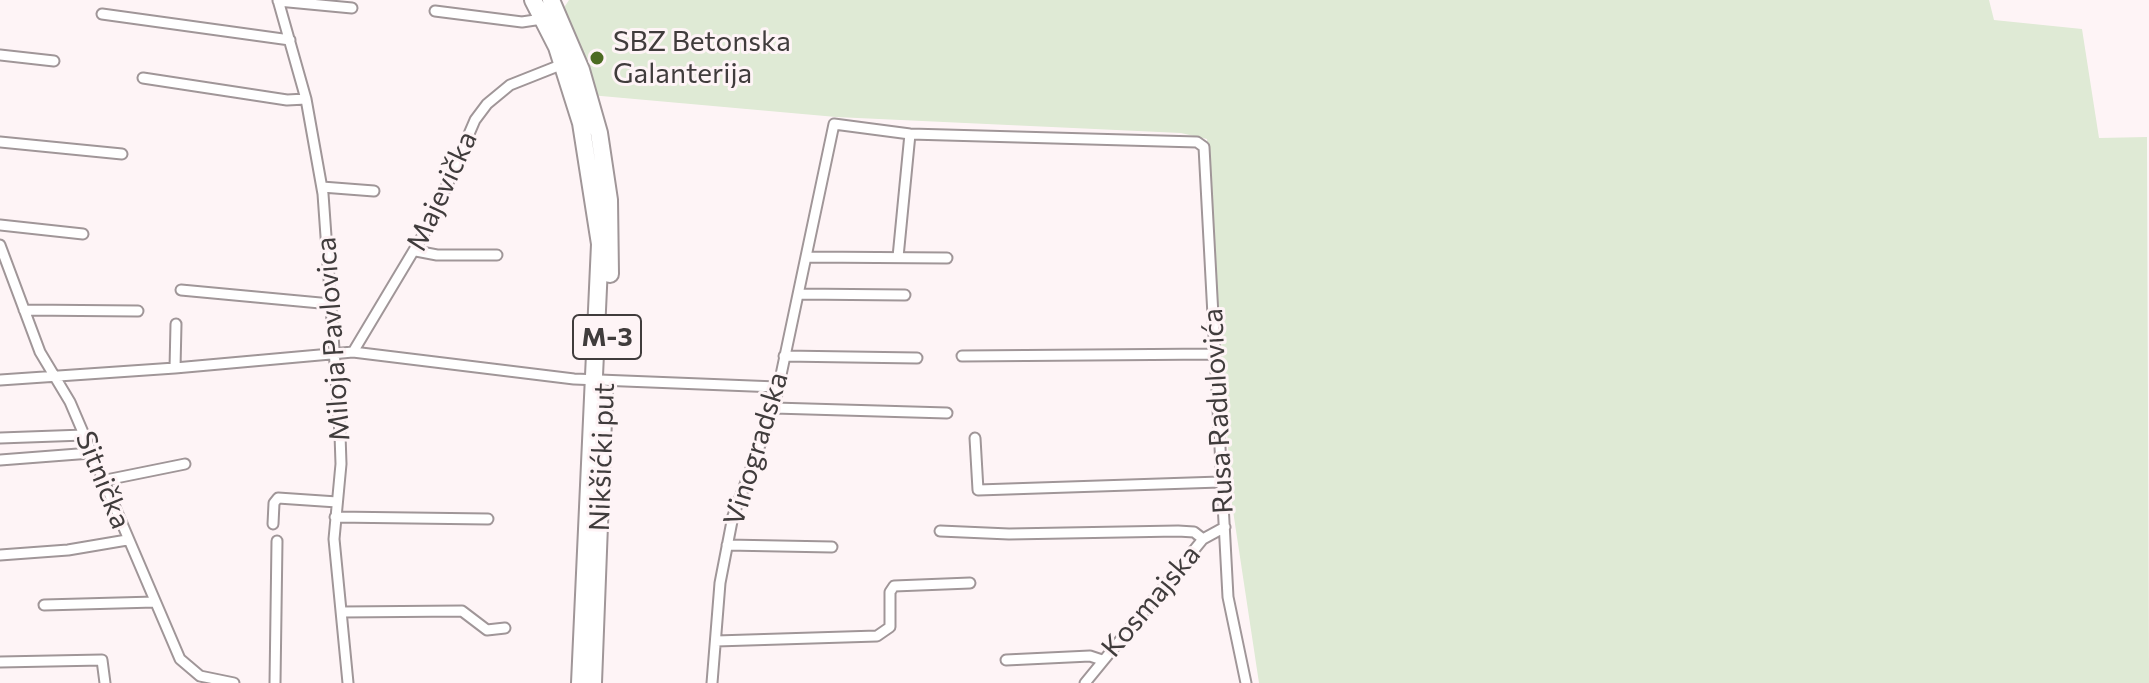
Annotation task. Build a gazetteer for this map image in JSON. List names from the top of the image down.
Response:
{
  "streets": {
    "main road": ["M-3", "Nikšićki put"],
    "street": [
      "Majevička",
      "Miloja Pavlovica",
      "Rusa Radulovića",
      "Vinogradska",
      "Sitnička",
      "Kosmajska"
    ]
  },
  "crossings": [
    ["Rusa Radulovića", "Vinogradska"],
    ["Rusa Radulovića", "Kosmajska"]
  ],
  "places": ["SBZ Betonska Galanterija"]
}
